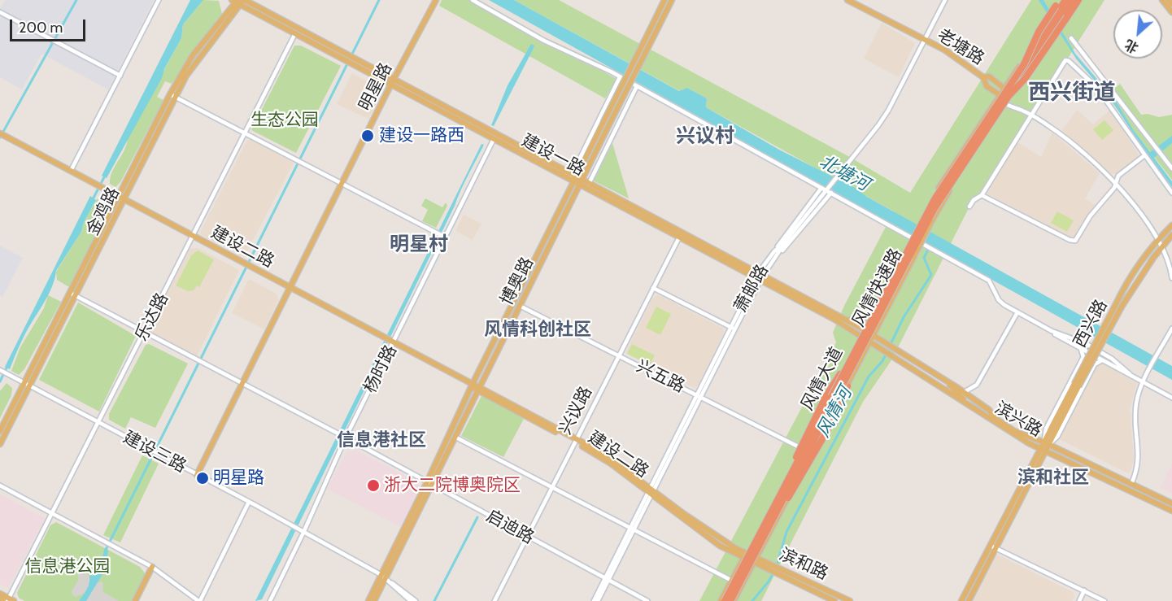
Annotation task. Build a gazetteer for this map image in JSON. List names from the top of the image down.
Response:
{
  "streets": {
    "highway": ["风情快速路"],
    "main road": [
      "老塘路",
      "明星路",
      "建设一路",
      "金鸡路",
      "建设二路",
      "博奥路",
      "西兴路",
      "风情大道",
      "滨兴路",
      "滨和路"
    ],
    "street": [
      "萧邮路",
      "乐达路",
      "杨时路",
      "兴五路",
      "兴议路",
      "建设三路",
      "启迪路"
    ]
  },
  "crossings": [
    ["老塘路", "萧邮路"],
    ["老塘路", "风情大道"],
    ["明星路", "建设一路"],
    ["明星路", "建设二路"],
    ["明星路", "建设三路"],
    ["明星路", "启迪路"],
    ["建设一路", "金鸡路"],
    ["建设一路", "博奥路"],
    ["建设一路", "萧邮路"],
    ["建设一路", "乐达路"],
    ["建设一路", "杨时路"],
    ["建设一路", "风情大道"],
    ["建设一路", "兴议路"],
    ["建设一路", "滨兴路"],
    ["金鸡路", "建设二路"],
    ["金鸡路", "建设三路"],
    ["金鸡路", "启迪路"],
    ["建设二路", "博奥路"],
    ["建设二路", "萧邮路"],
    ["建设二路", "乐达路"],
    ["建设二路", "杨时路"],
    ["建设二路", "风情大道"],
    ["建设二路", "兴议路"],
    ["建设二路", "滨和路"],
    ["博奥路", "兴五路"],
    ["博奥路", "建设三路"],
    ["博奥路", "启迪路"],
    ["风情快速路", "风情大道"],
    ["萧邮路", "兴五路"],
    ["乐达路", "建设三路"],
    ["乐达路", "启迪路"],
    ["西兴路", "滨兴路"],
    ["杨时路", "建设三路"],
    ["杨时路", "启迪路"],
    ["兴五路", "风情大道"],
    ["兴五路", "兴议路"],
    ["风情大道", "滨兴路"],
    ["风情大道", "滨和路"],
    ["兴议路", "启迪路"]
  ],
  "districts": [
    "西兴街道",
    "兴议村",
    "明星村",
    "风情科创社区",
    "信息港社区",
    "滨和社区"
  ],
  "water": ["北塘河", "风情河"],
  "parks": ["生态公园", "信息港公园"],
  "places": ["建设一路西", "明星路", "浙大二院博奥院区"],
  "scale_bar": "200 m",
  "north": "bottom left"
}
